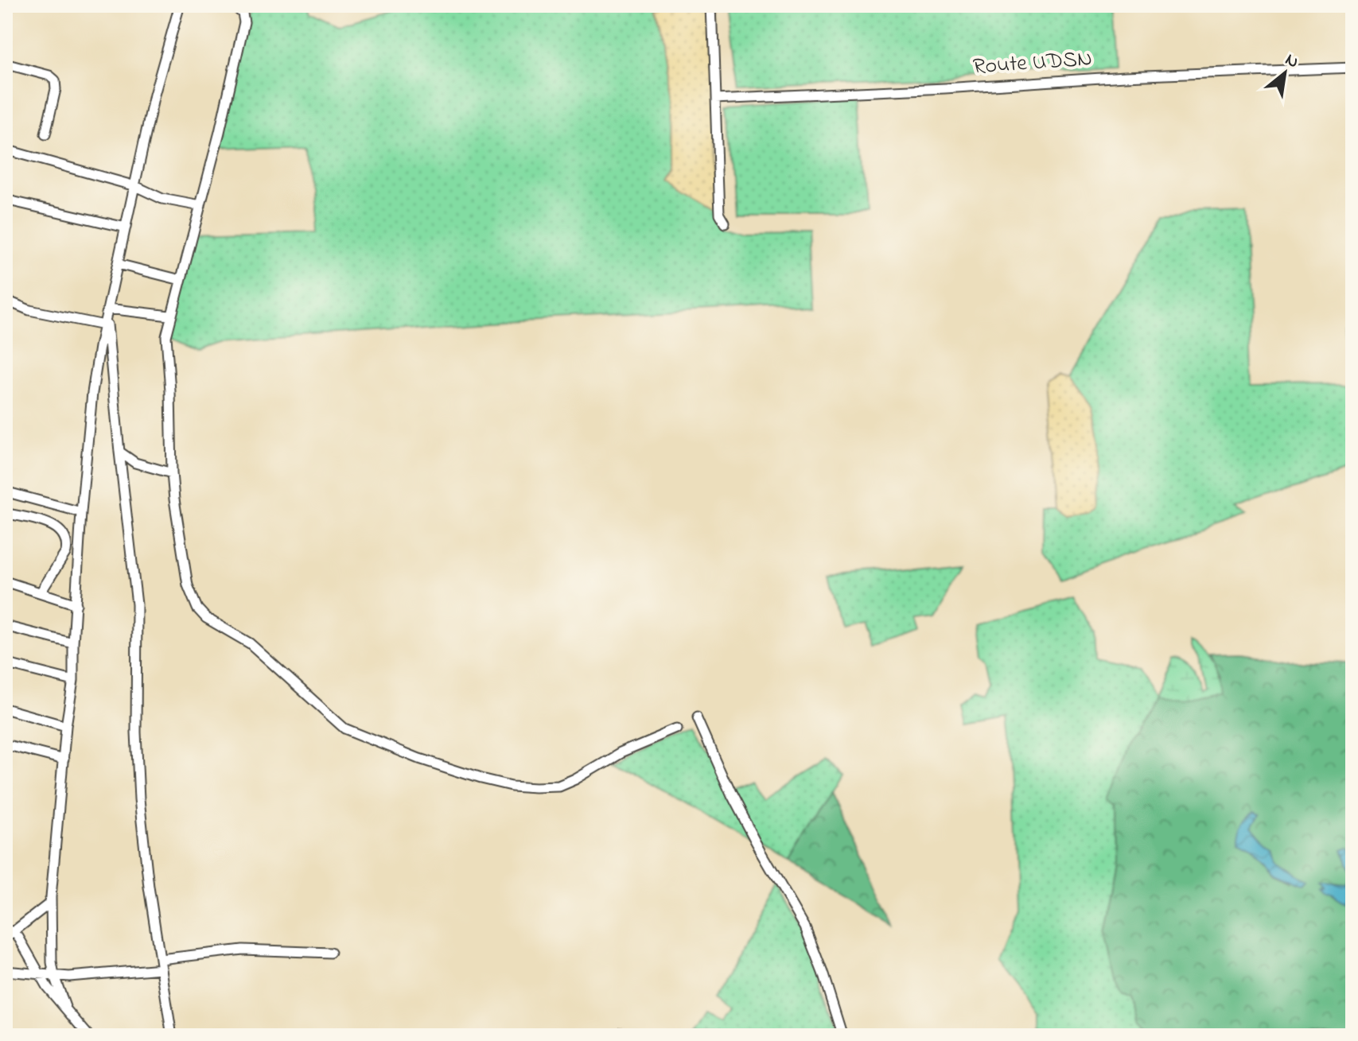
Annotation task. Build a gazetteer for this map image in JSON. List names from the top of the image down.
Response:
{
  "streets": {
    "street": ["Route UDSN"]
  },
  "north": "top right"
}
